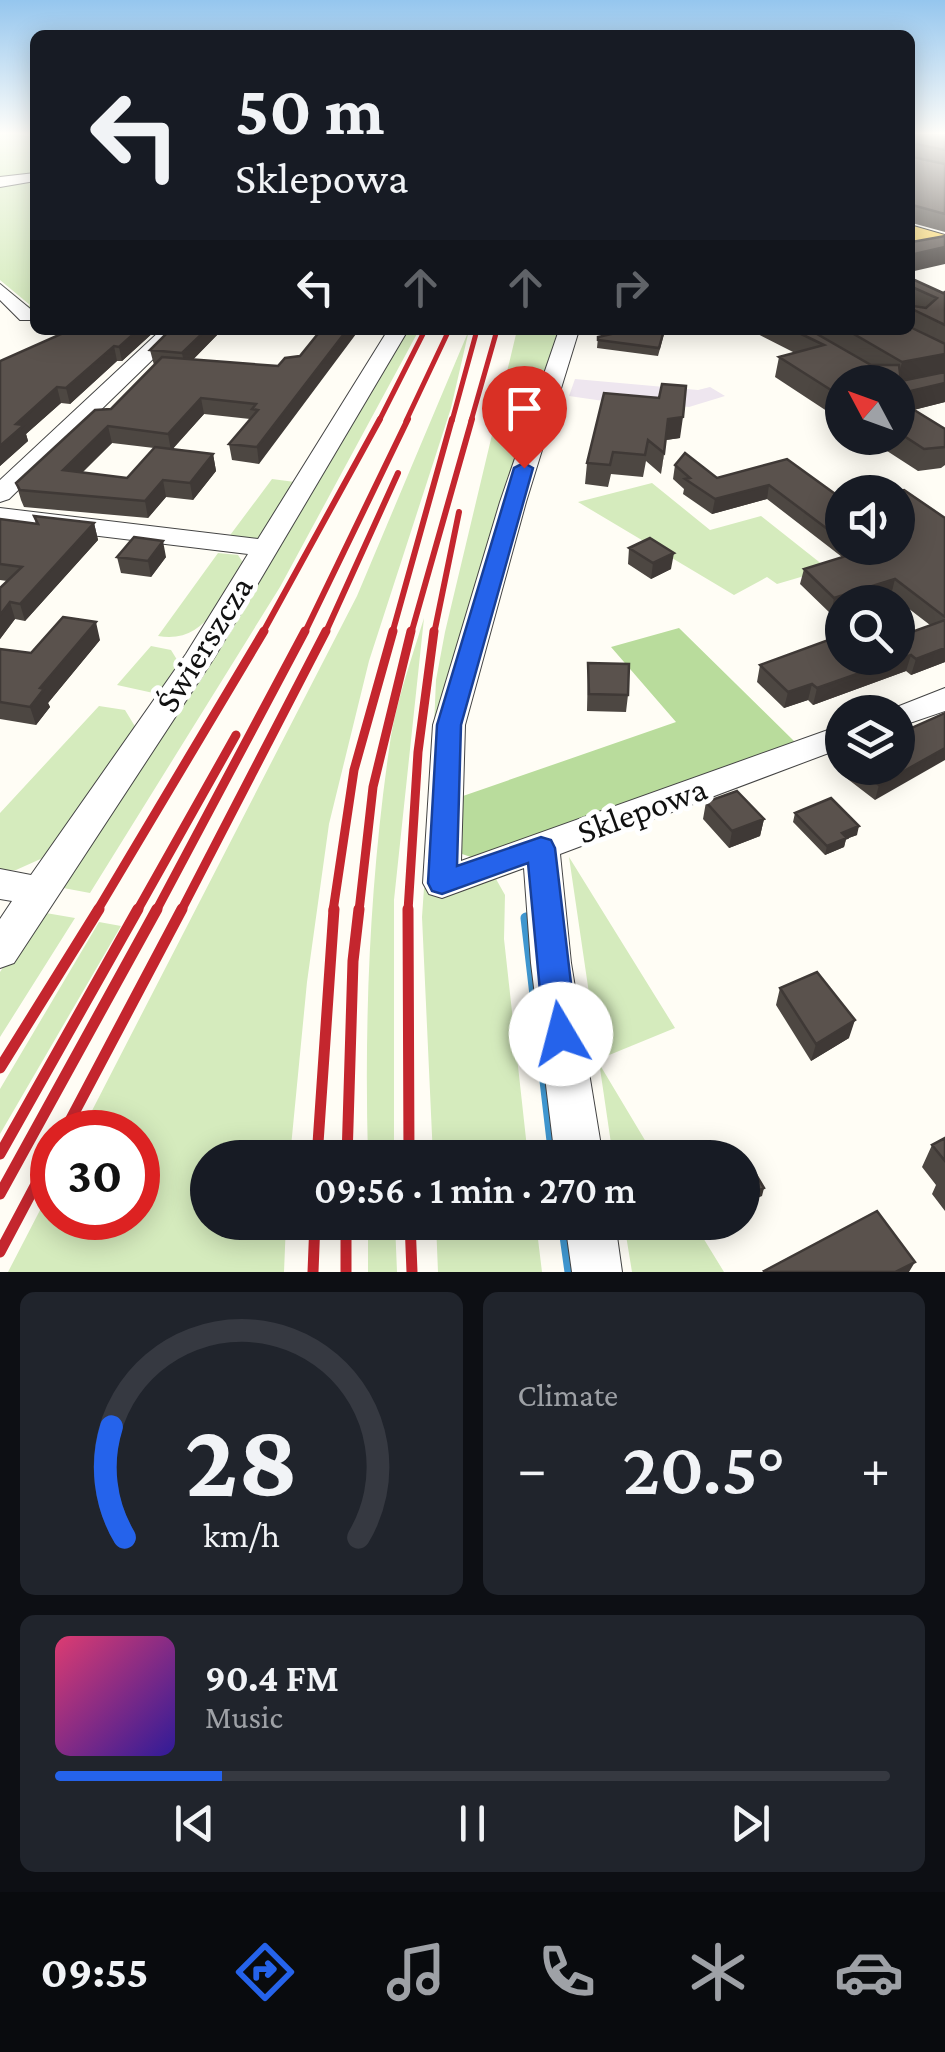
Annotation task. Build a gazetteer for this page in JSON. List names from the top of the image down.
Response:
{
  "streets": {
    "street": ["Świerszcza", "Sklepowa"]
  },
  "north": "top left",
  "page": {
    "turn": ["50 m", "Sklepowa"],
    "limit": "30",
    "trip": "09:56 · 1 min · 270 m",
    "tile": "Climate",
    "heat": ["−", "20.5°", "+"],
    "song": ["90.4 FM", "Music"],
    "tabs": "09:55",
    "gauge": ["28", "km/h"]
  }
}
